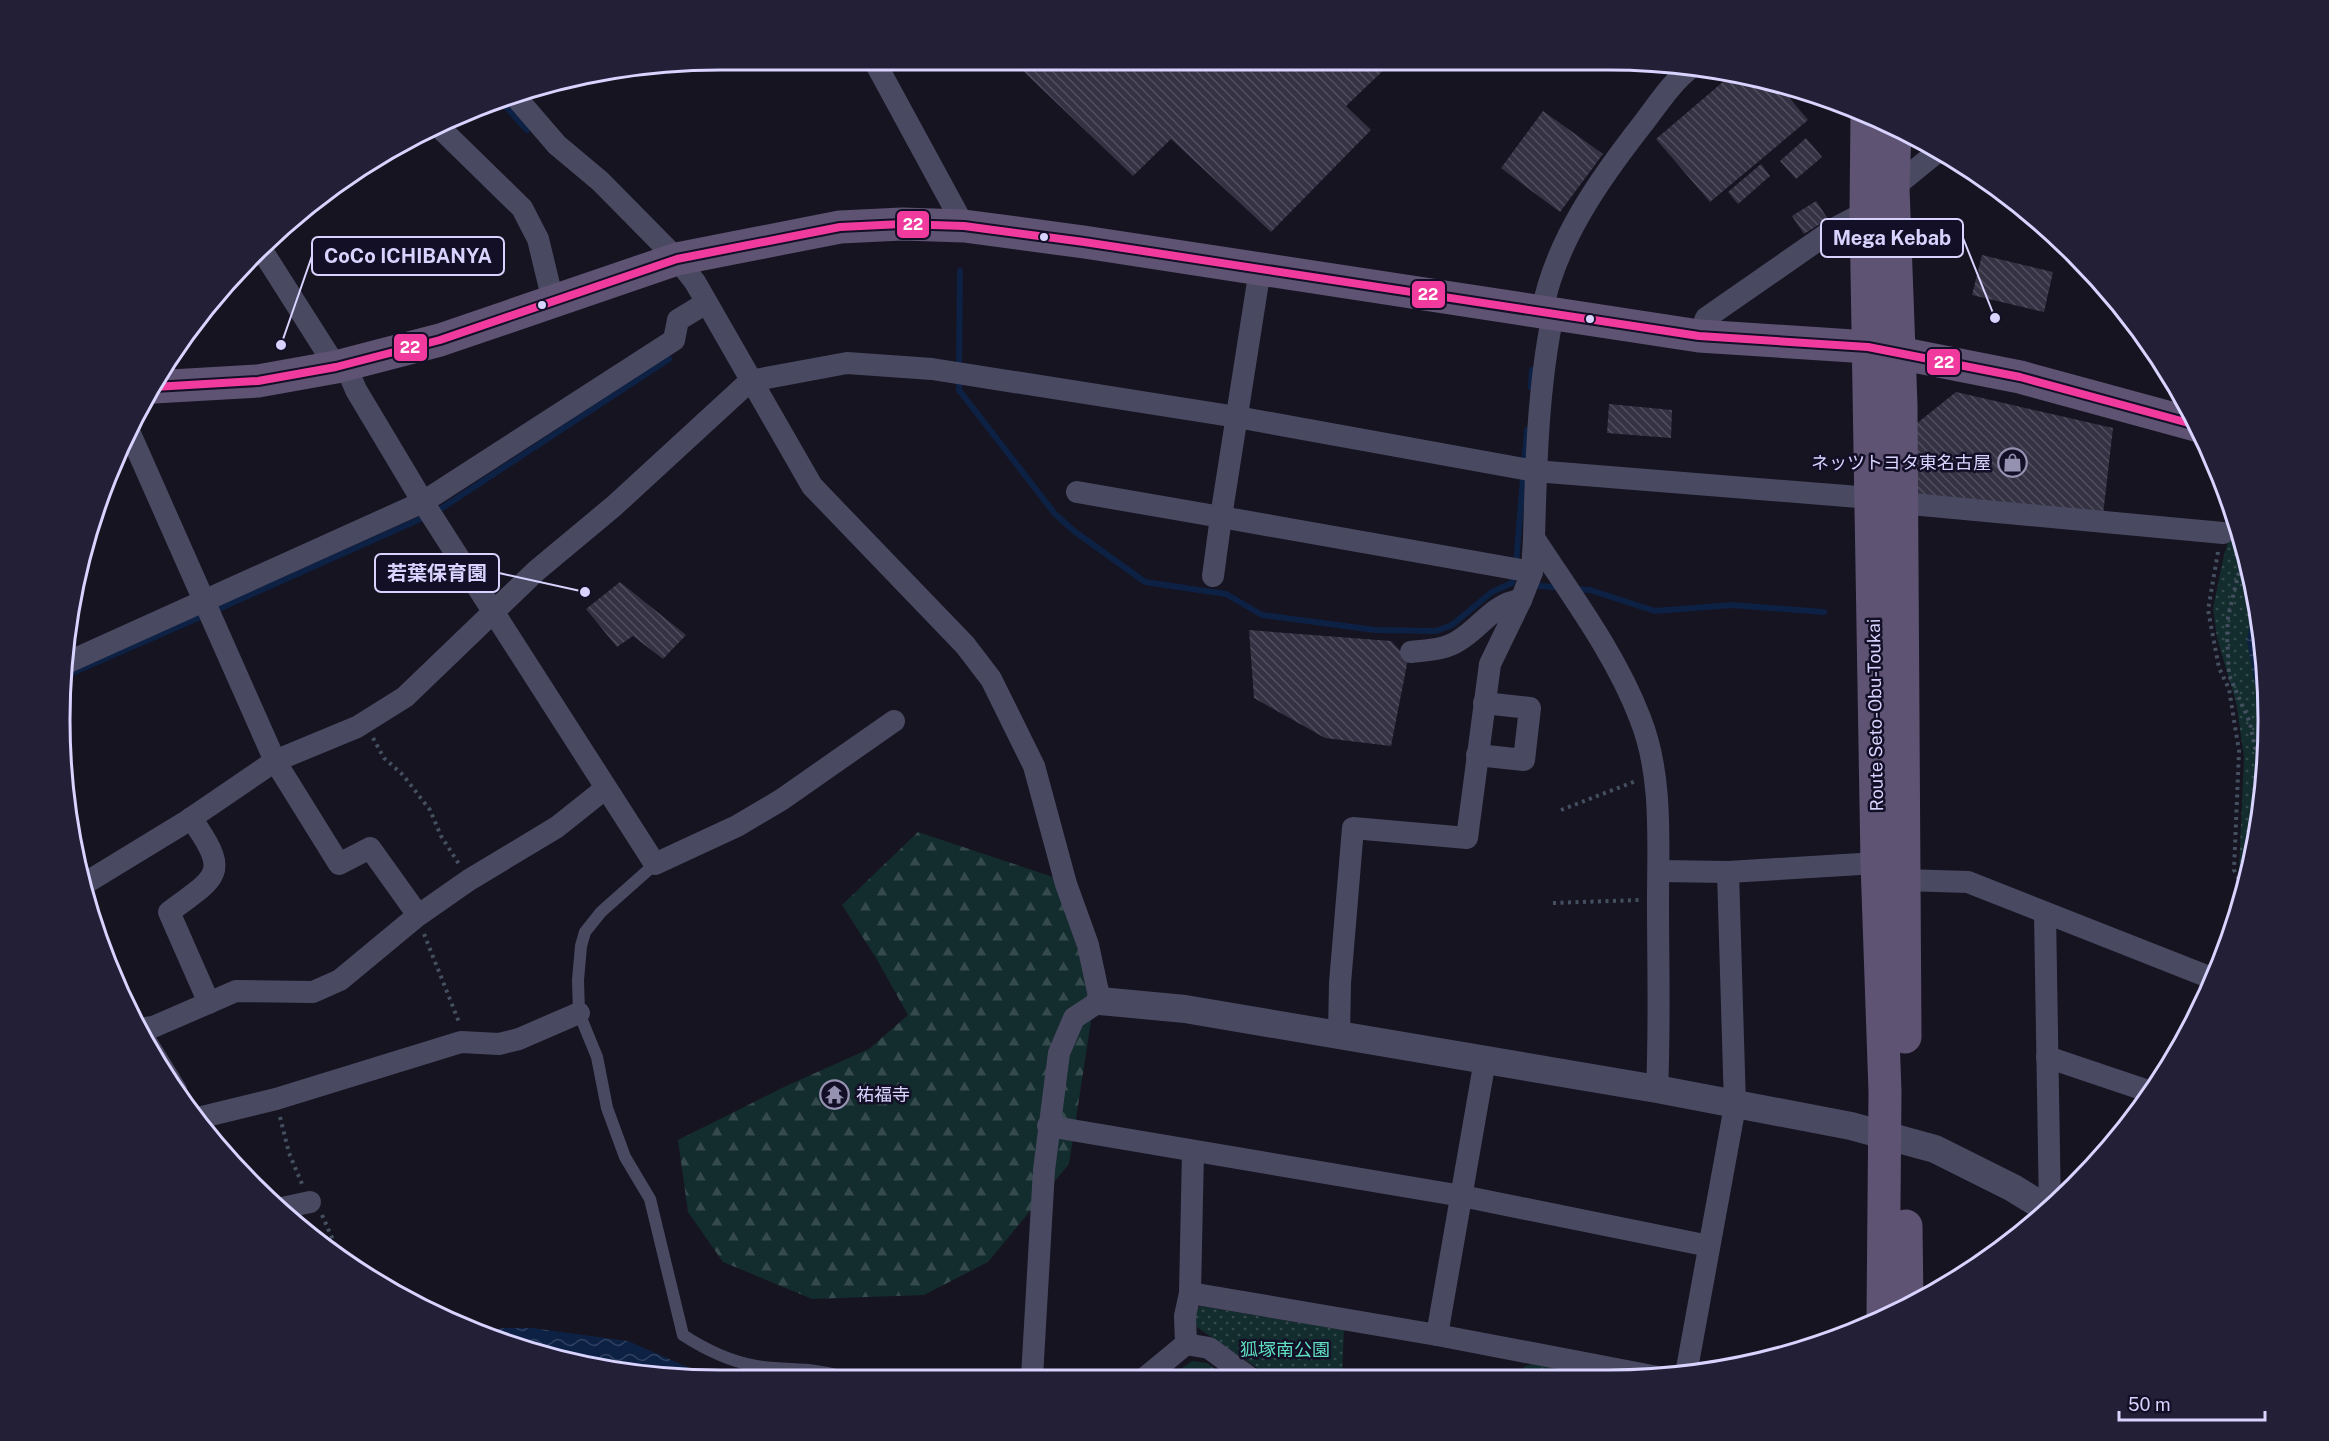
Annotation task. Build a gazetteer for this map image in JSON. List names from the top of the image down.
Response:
{
  "streets": {
    "main road": ["Route Seto-Obu-Toukai"]
  },
  "parks": ["狐塚南公園"],
  "places": {
    "other": ["Mega Kebab", "CoCo ICHIBANYA", "若葉保育園"],
    "shop": ["ネッツトヨタ東名古屋"],
    "temple": ["祐福寺"]
  },
  "lines": ["transit line 22"],
  "scale_bar": "50 m"
}
